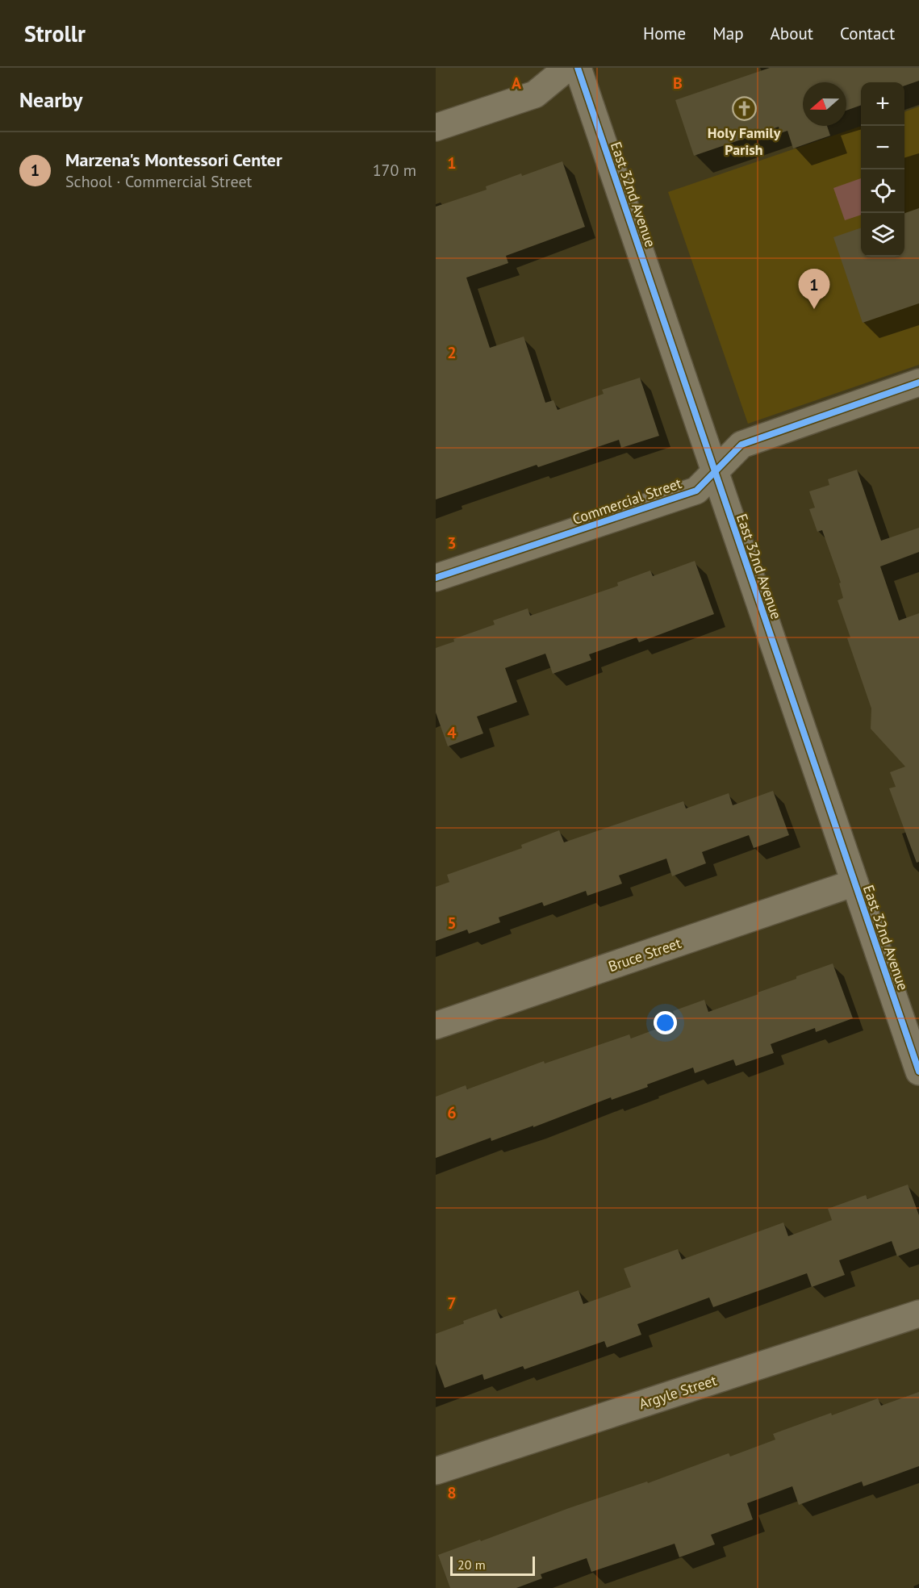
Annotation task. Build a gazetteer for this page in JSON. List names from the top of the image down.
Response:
{
  "streets": {
    "street": [
      "East 32nd Avenue",
      "Commercial Street",
      "Bruce Street",
      "Argyle Street"
    ]
  },
  "crossings": [
    ["East 32nd Avenue", "Commercial Street"],
    ["East 32nd Avenue", "Bruce Street"]
  ],
  "places": {
    "church": ["Holy Family Parish"]
  },
  "scale_bar": "20 m",
  "north": "left",
  "page": {
    "header": "Strollr",
    "nav": [
      "Home",
      "Map",
      "About",
      "Contact"
    ],
    "heading": "Nearby",
    "map_buttons": ["+", "−"],
    "list": [
      {
        "mark": "1",
        "name": "Marzena's Montessori Center",
        "note": "School · Commercial Street",
        "value": "170 m"
      }
    ],
    "pins": "1",
    "scale": "20 m"
  },
  "grid": {
    "columns": ["A", "B"],
    "rows": [
      "1",
      "2",
      "3",
      "4",
      "5",
      "6",
      "7",
      "8"
    ]
  }
}
